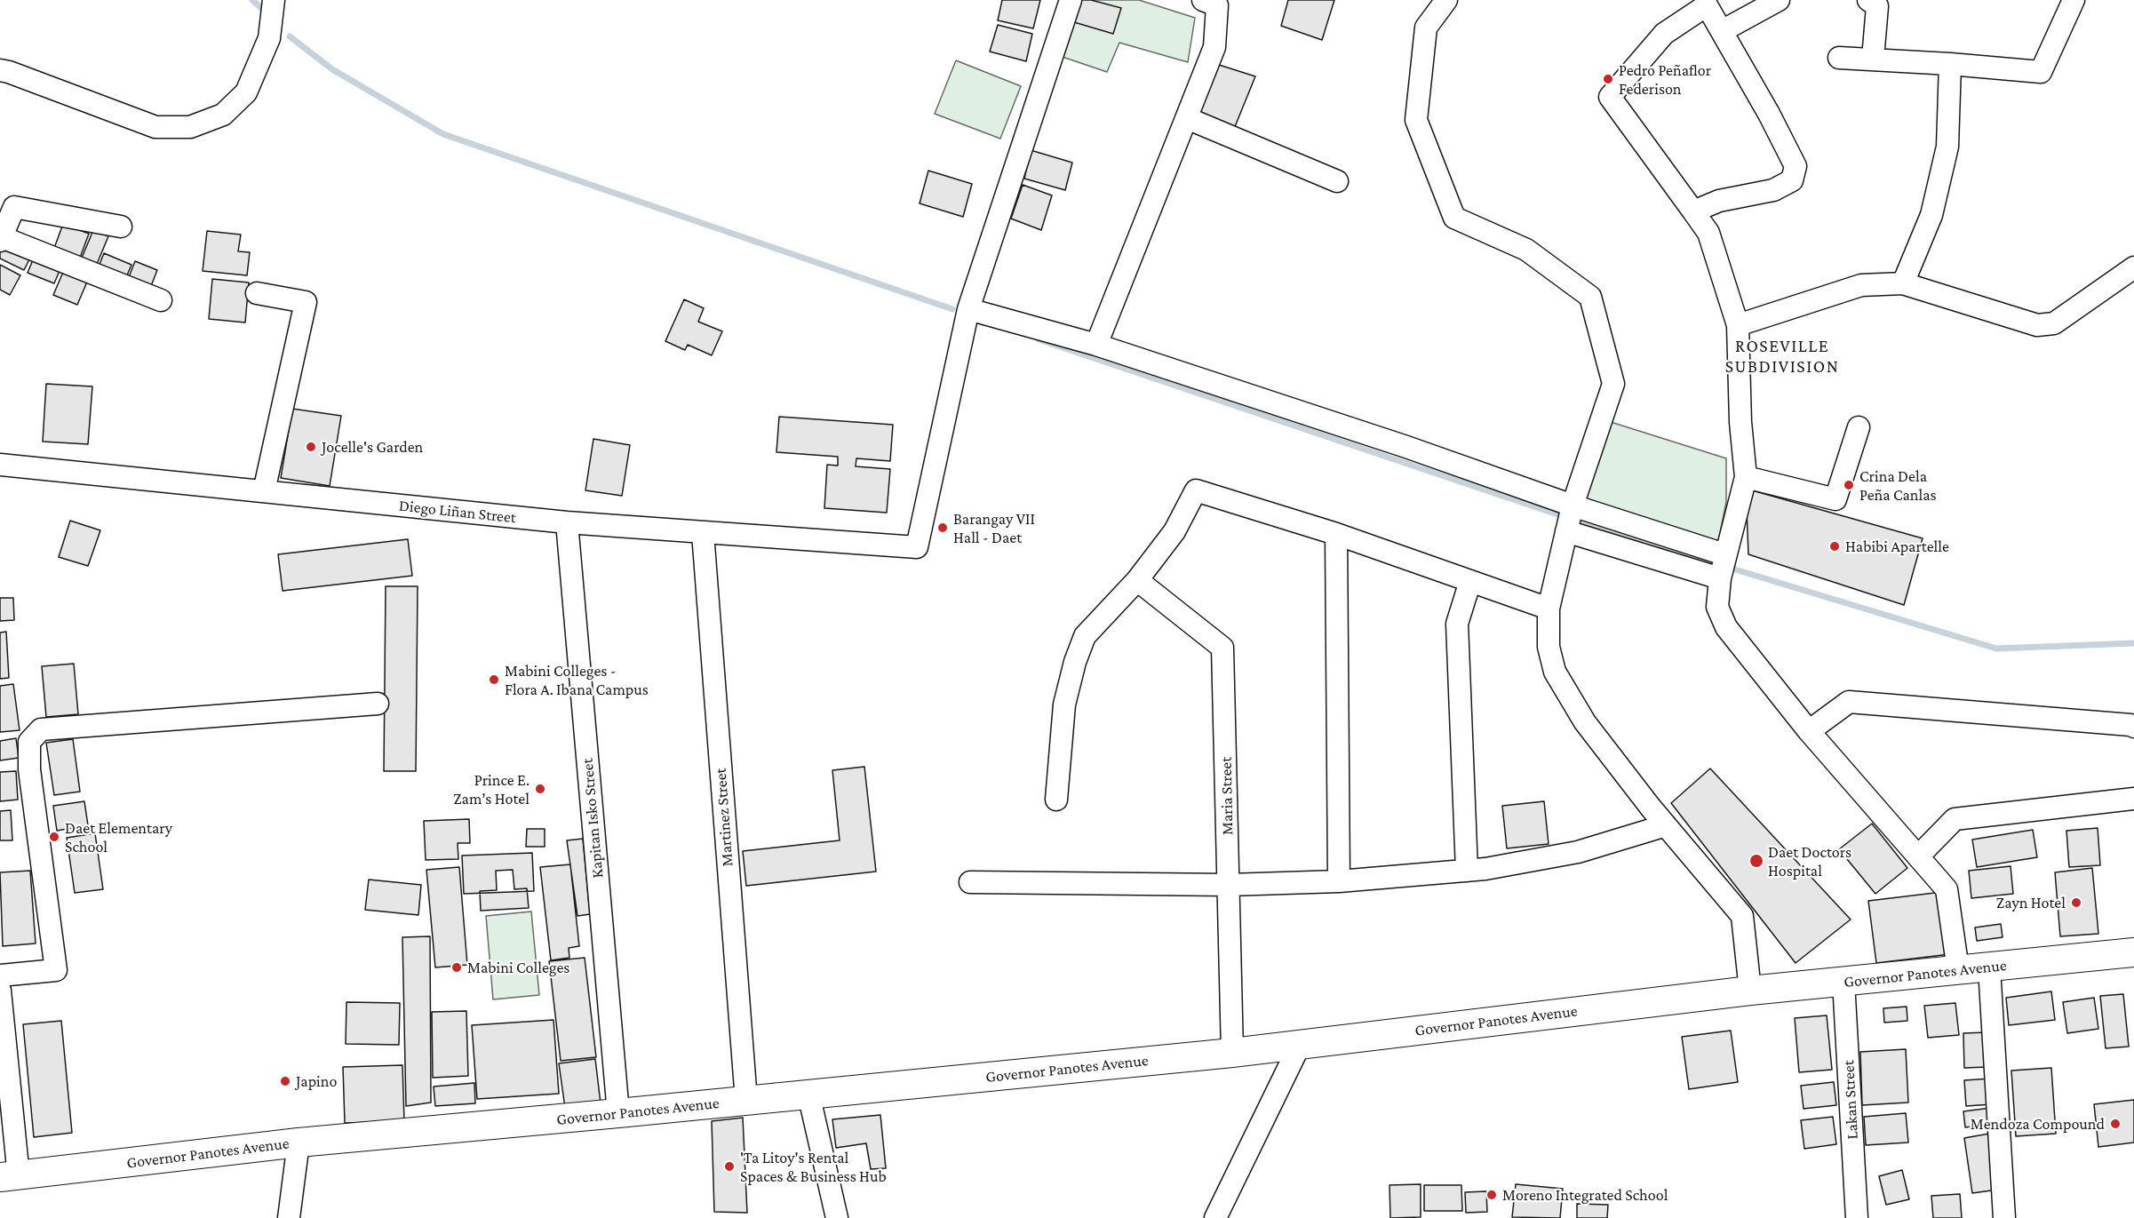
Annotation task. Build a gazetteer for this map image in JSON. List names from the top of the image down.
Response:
{
  "streets": {
    "main road": ["Governor Panotes Avenue"],
    "street": [
      "Diego Liñan Street",
      "Maria Street",
      "Martinez Street",
      "Kapitan Isko Street",
      "Lakan Street"
    ]
  },
  "crossings": [
    ["Diego Liñan Street", "Martinez Street"],
    ["Diego Liñan Street", "Kapitan Isko Street"],
    ["Maria Street", "Governor Panotes Avenue"],
    ["Martinez Street", "Governor Panotes Avenue"],
    ["Kapitan Isko Street", "Governor Panotes Avenue"],
    ["Governor Panotes Avenue", "Lakan Street"]
  ],
  "districts": ["ROSEVILLE SUBDIVISION"],
  "places": [
    "Pedro Peñaflor Federison",
    "Jocelle's Garden",
    "Crina Dela Peña Canlas",
    "Barangay VII Hall - Daet",
    "Habibi Apartelle",
    "Mabini Colleges - Flora A. Ibana Campus",
    "Prince E. Zam’s Hotel",
    "Daet Elementary School",
    "Daet Doctors Hospital",
    "Zayn Hotel",
    "Mabini Colleges",
    "Japino",
    "Mendoza Compound",
    "'Ta Litoy's Rental Spaces & Business Hub",
    "Moreno Integrated School"
  ]
}
